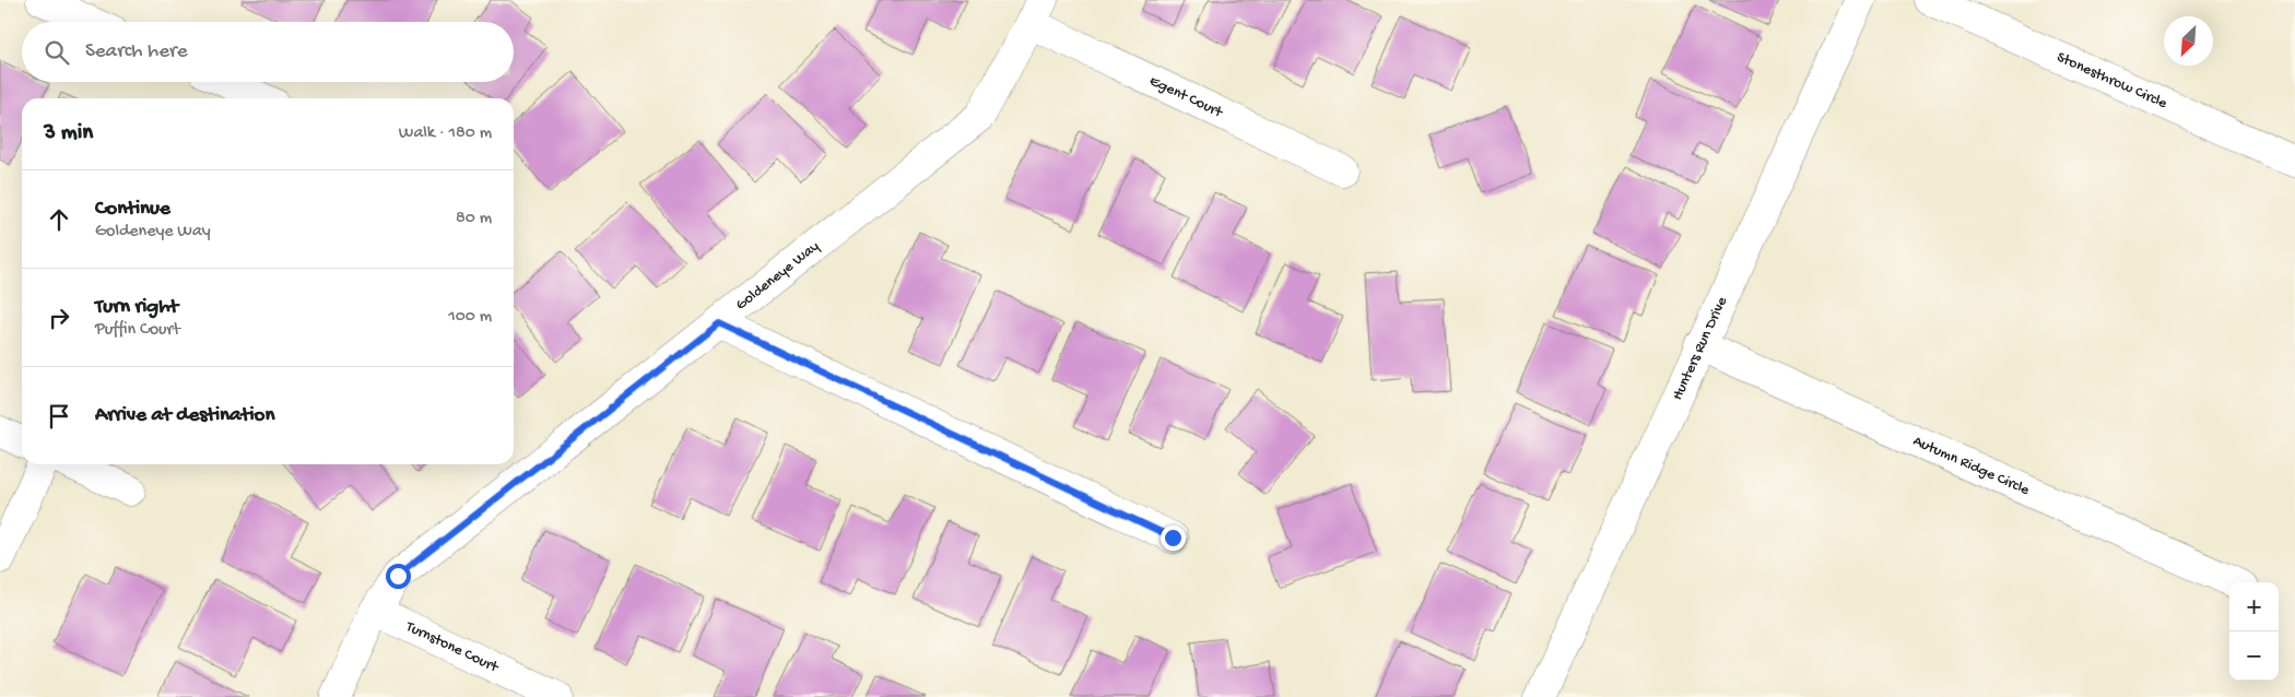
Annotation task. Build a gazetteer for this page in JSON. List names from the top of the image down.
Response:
{
  "streets": {
    "street": [
      "Stonesthrow Circle",
      "Egent Court",
      "Goldeneye Way",
      "Hunters Run Drive",
      "Autumn Ridge Circle",
      "Turnstone Court"
    ]
  },
  "crossings": [
    ["Egent Court", "Goldeneye Way"],
    ["Goldeneye Way", "Turnstone Court"],
    ["Hunters Run Drive", "Autumn Ridge Circle"]
  ],
  "north": "bottom left",
  "page": {
    "search": "Search here",
    "heading": ["3 min", "Walk · 180 m"],
    "list": [
      ["Continue", "Goldeneye Way", "80 m"],
      ["Turn right", "Puffin Court", "100 m"],
      "Arrive at destination"
    ],
    "map_buttons": ["+", "−"]
  }
}
